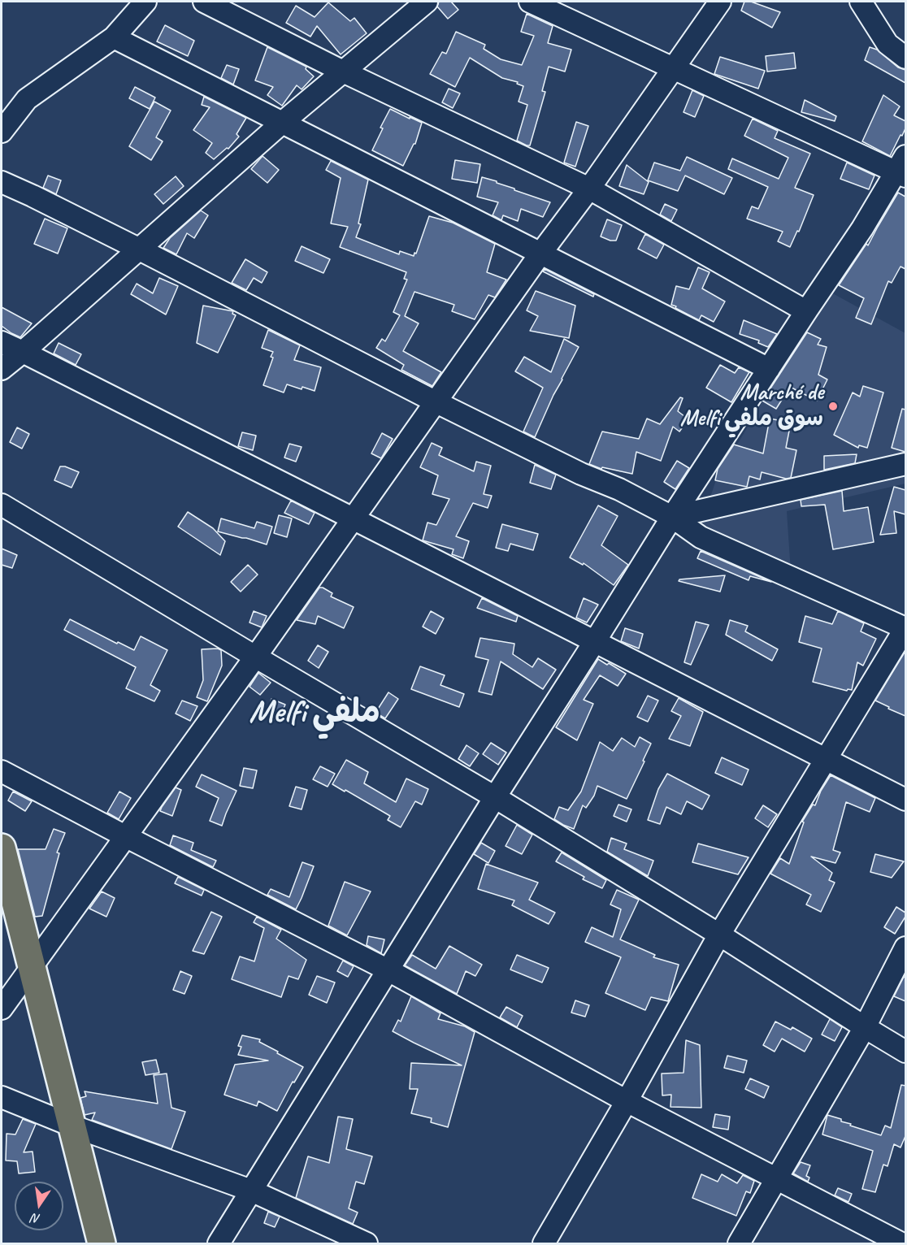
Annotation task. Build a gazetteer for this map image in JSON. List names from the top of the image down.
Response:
{
  "districts": ["Melfi ملفي"],
  "places": ["Marché de Melfi سوق ملفي"],
  "north": "bottom"
}
